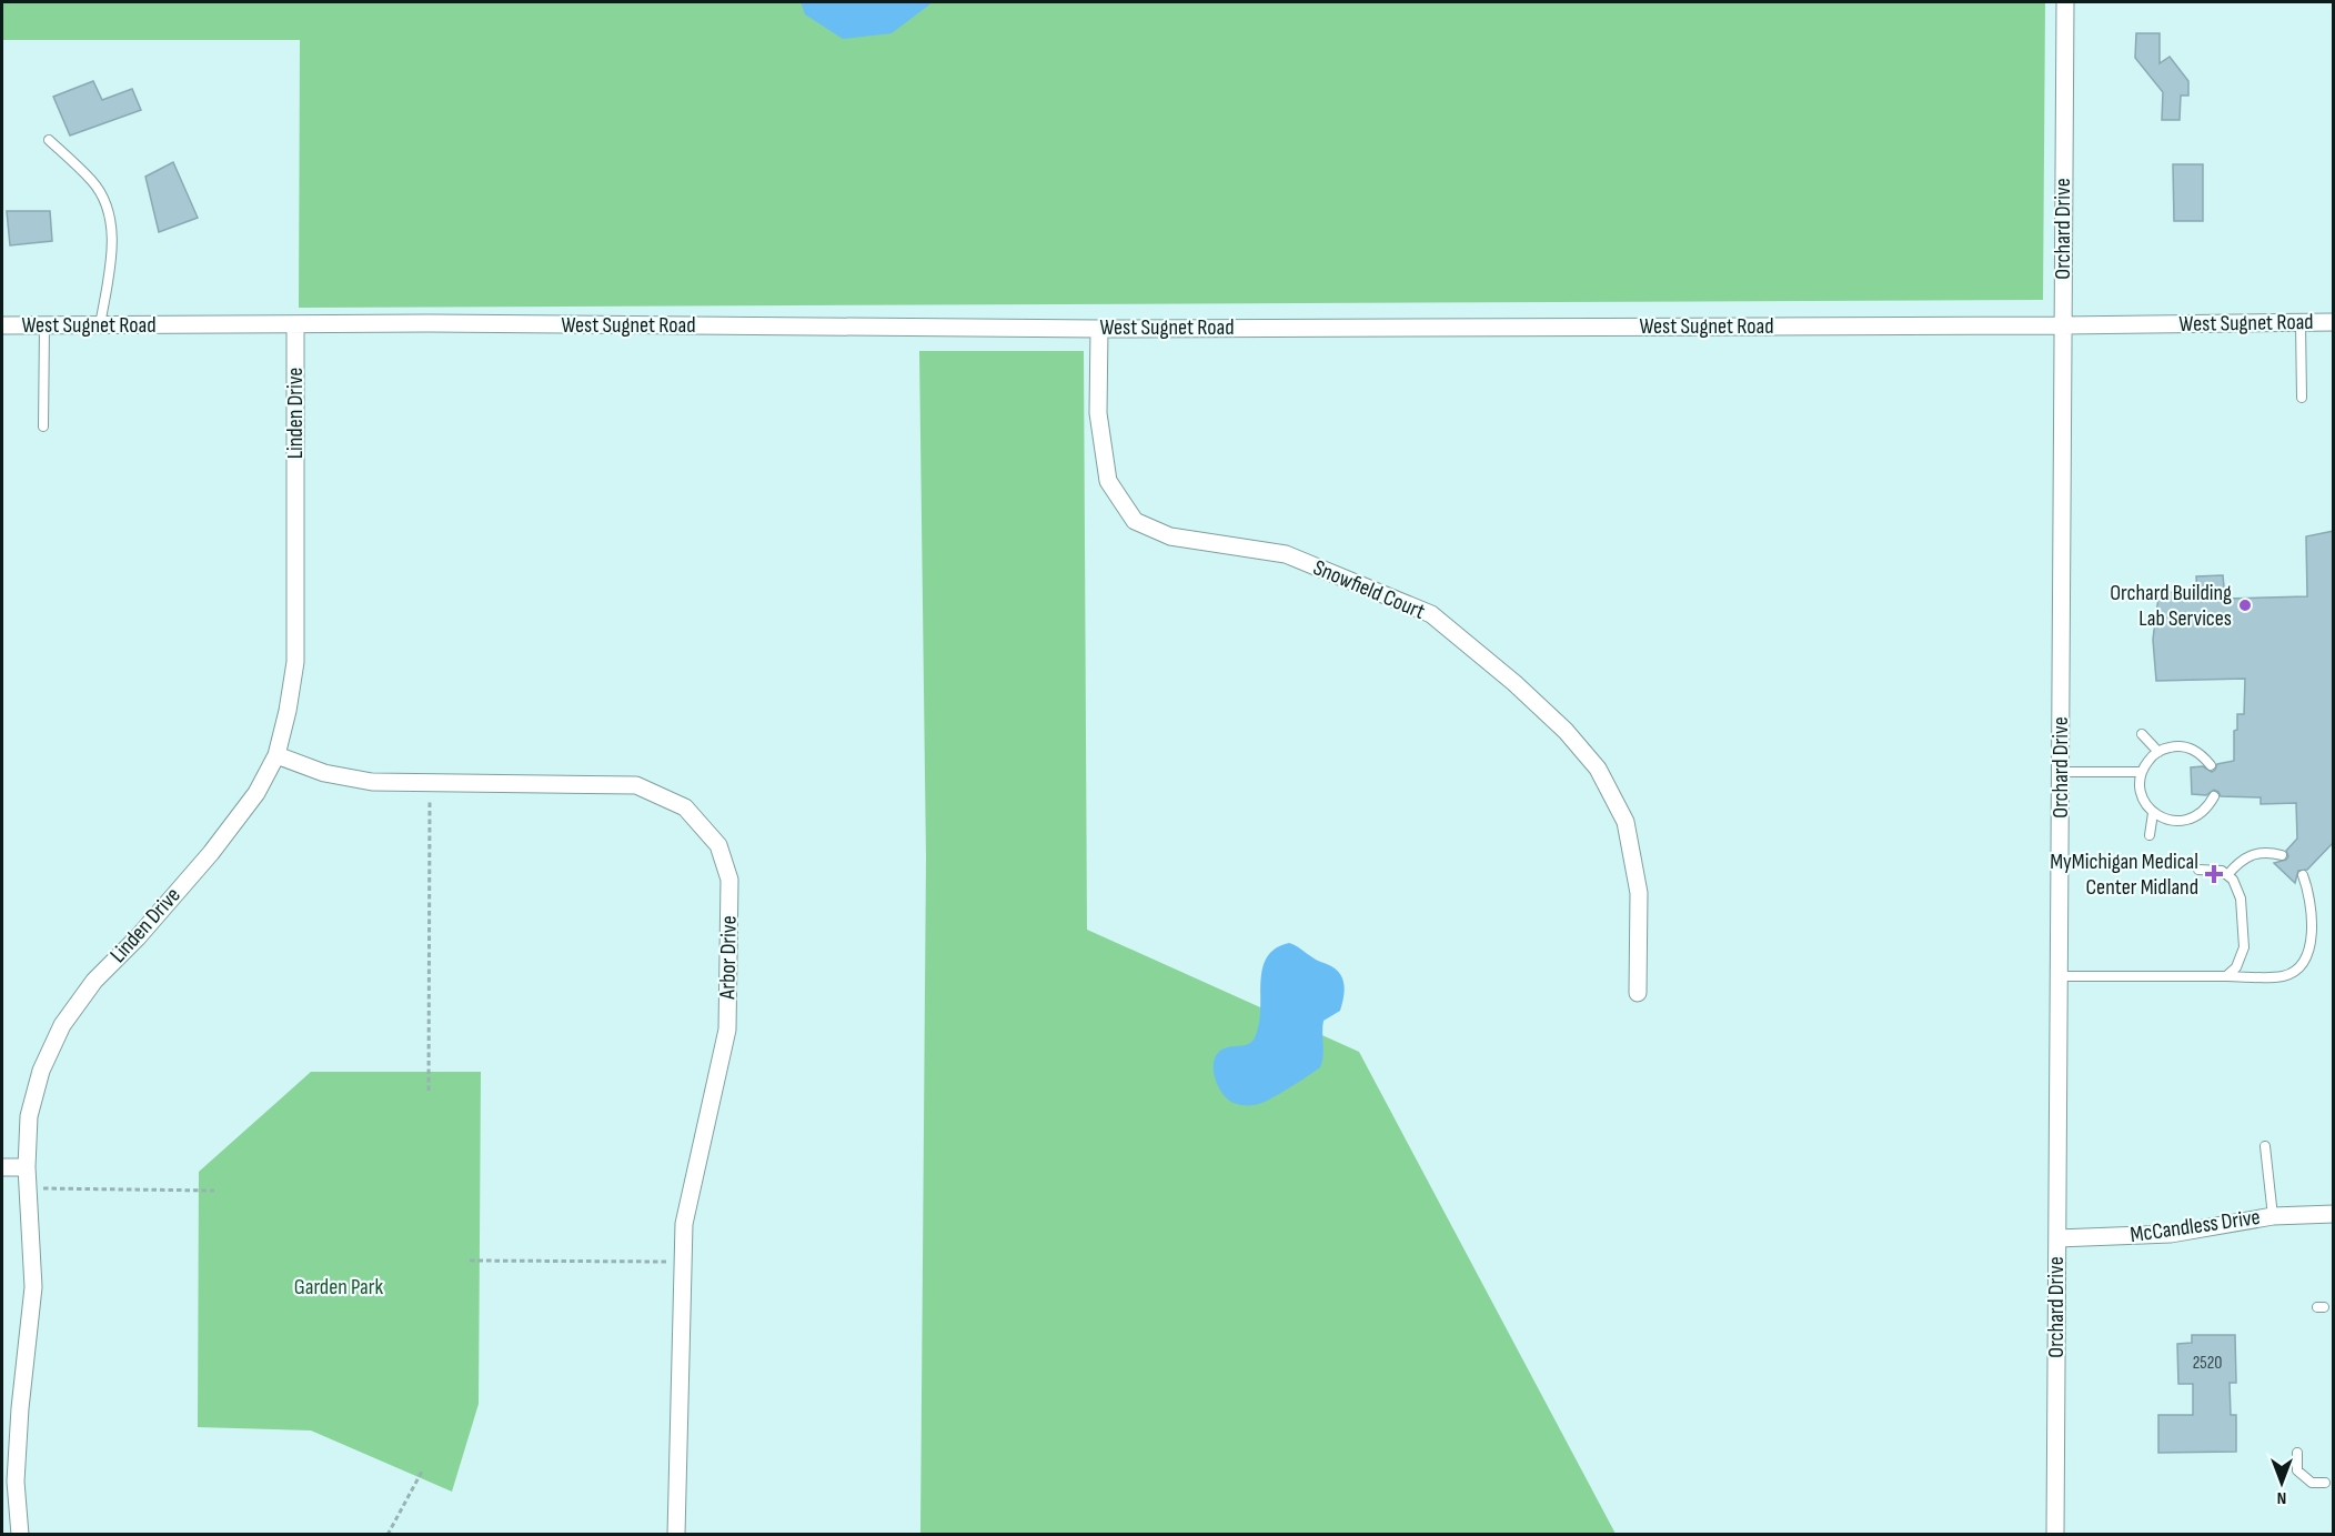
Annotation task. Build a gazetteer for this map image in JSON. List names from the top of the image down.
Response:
{
  "streets": {
    "street": [
      "Orchard Drive",
      "West Sugnet Road",
      "Linden Drive",
      "Snowfield Court",
      "Arbor Drive",
      "McCandless Drive"
    ]
  },
  "crossings": [
    ["Orchard Drive", "West Sugnet Road"],
    ["Orchard Drive", "McCandless Drive"],
    ["West Sugnet Road", "Linden Drive"],
    ["West Sugnet Road", "Snowfield Court"],
    ["Linden Drive", "Arbor Drive"]
  ],
  "parks": ["Garden Park"],
  "places": {
    "other": ["Orchard Building Lab Services"],
    "health": ["MyMichigan Medical Center Midland"]
  },
  "house_numbers": ["2520"],
  "north": "bottom"
}
